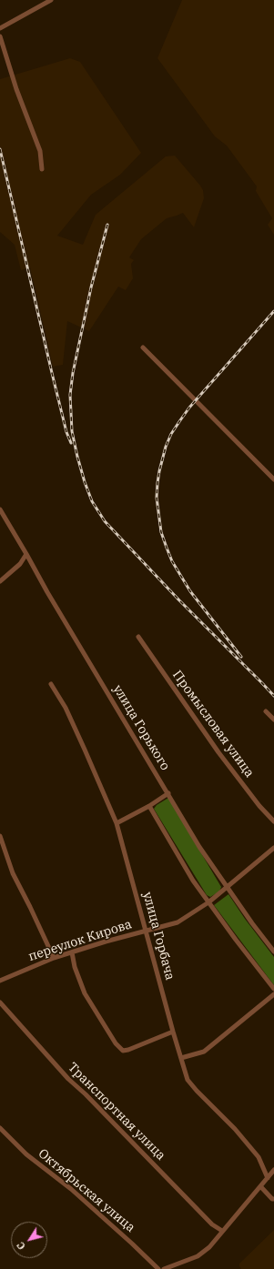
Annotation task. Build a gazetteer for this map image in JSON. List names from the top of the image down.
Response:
{
  "streets": {
    "street": [
      "Промысловая улица",
      "улица Горького",
      "улица Горбача",
      "переулок Кирова",
      "Транспортная улица",
      "Октябрьская улица"
    ]
  },
  "crossings": [
    ["улица Горького", "переулок Кирова"],
    ["улица Горбача", "переулок Кирова"]
  ],
  "north": "bottom left"
}
